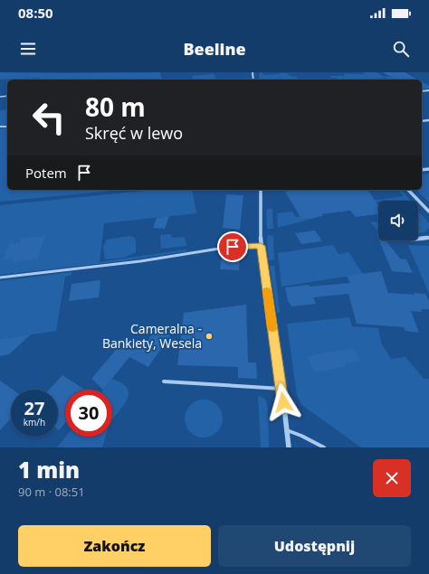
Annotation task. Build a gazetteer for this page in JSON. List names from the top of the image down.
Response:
{
  "places": ["Cameralna - Bankiety, Wesela"],
  "page": {
    "status": "08:50",
    "header": "Beeline",
    "turn": ["80 m", "Skręć w lewo"],
    "then": "Potem",
    "speed": "27 km/h",
    "limit": "30",
    "heading": ["1 min", "90 m · 08:51"],
    "buttons": ["Zakończ", "Udostępnij"]
  }
}
